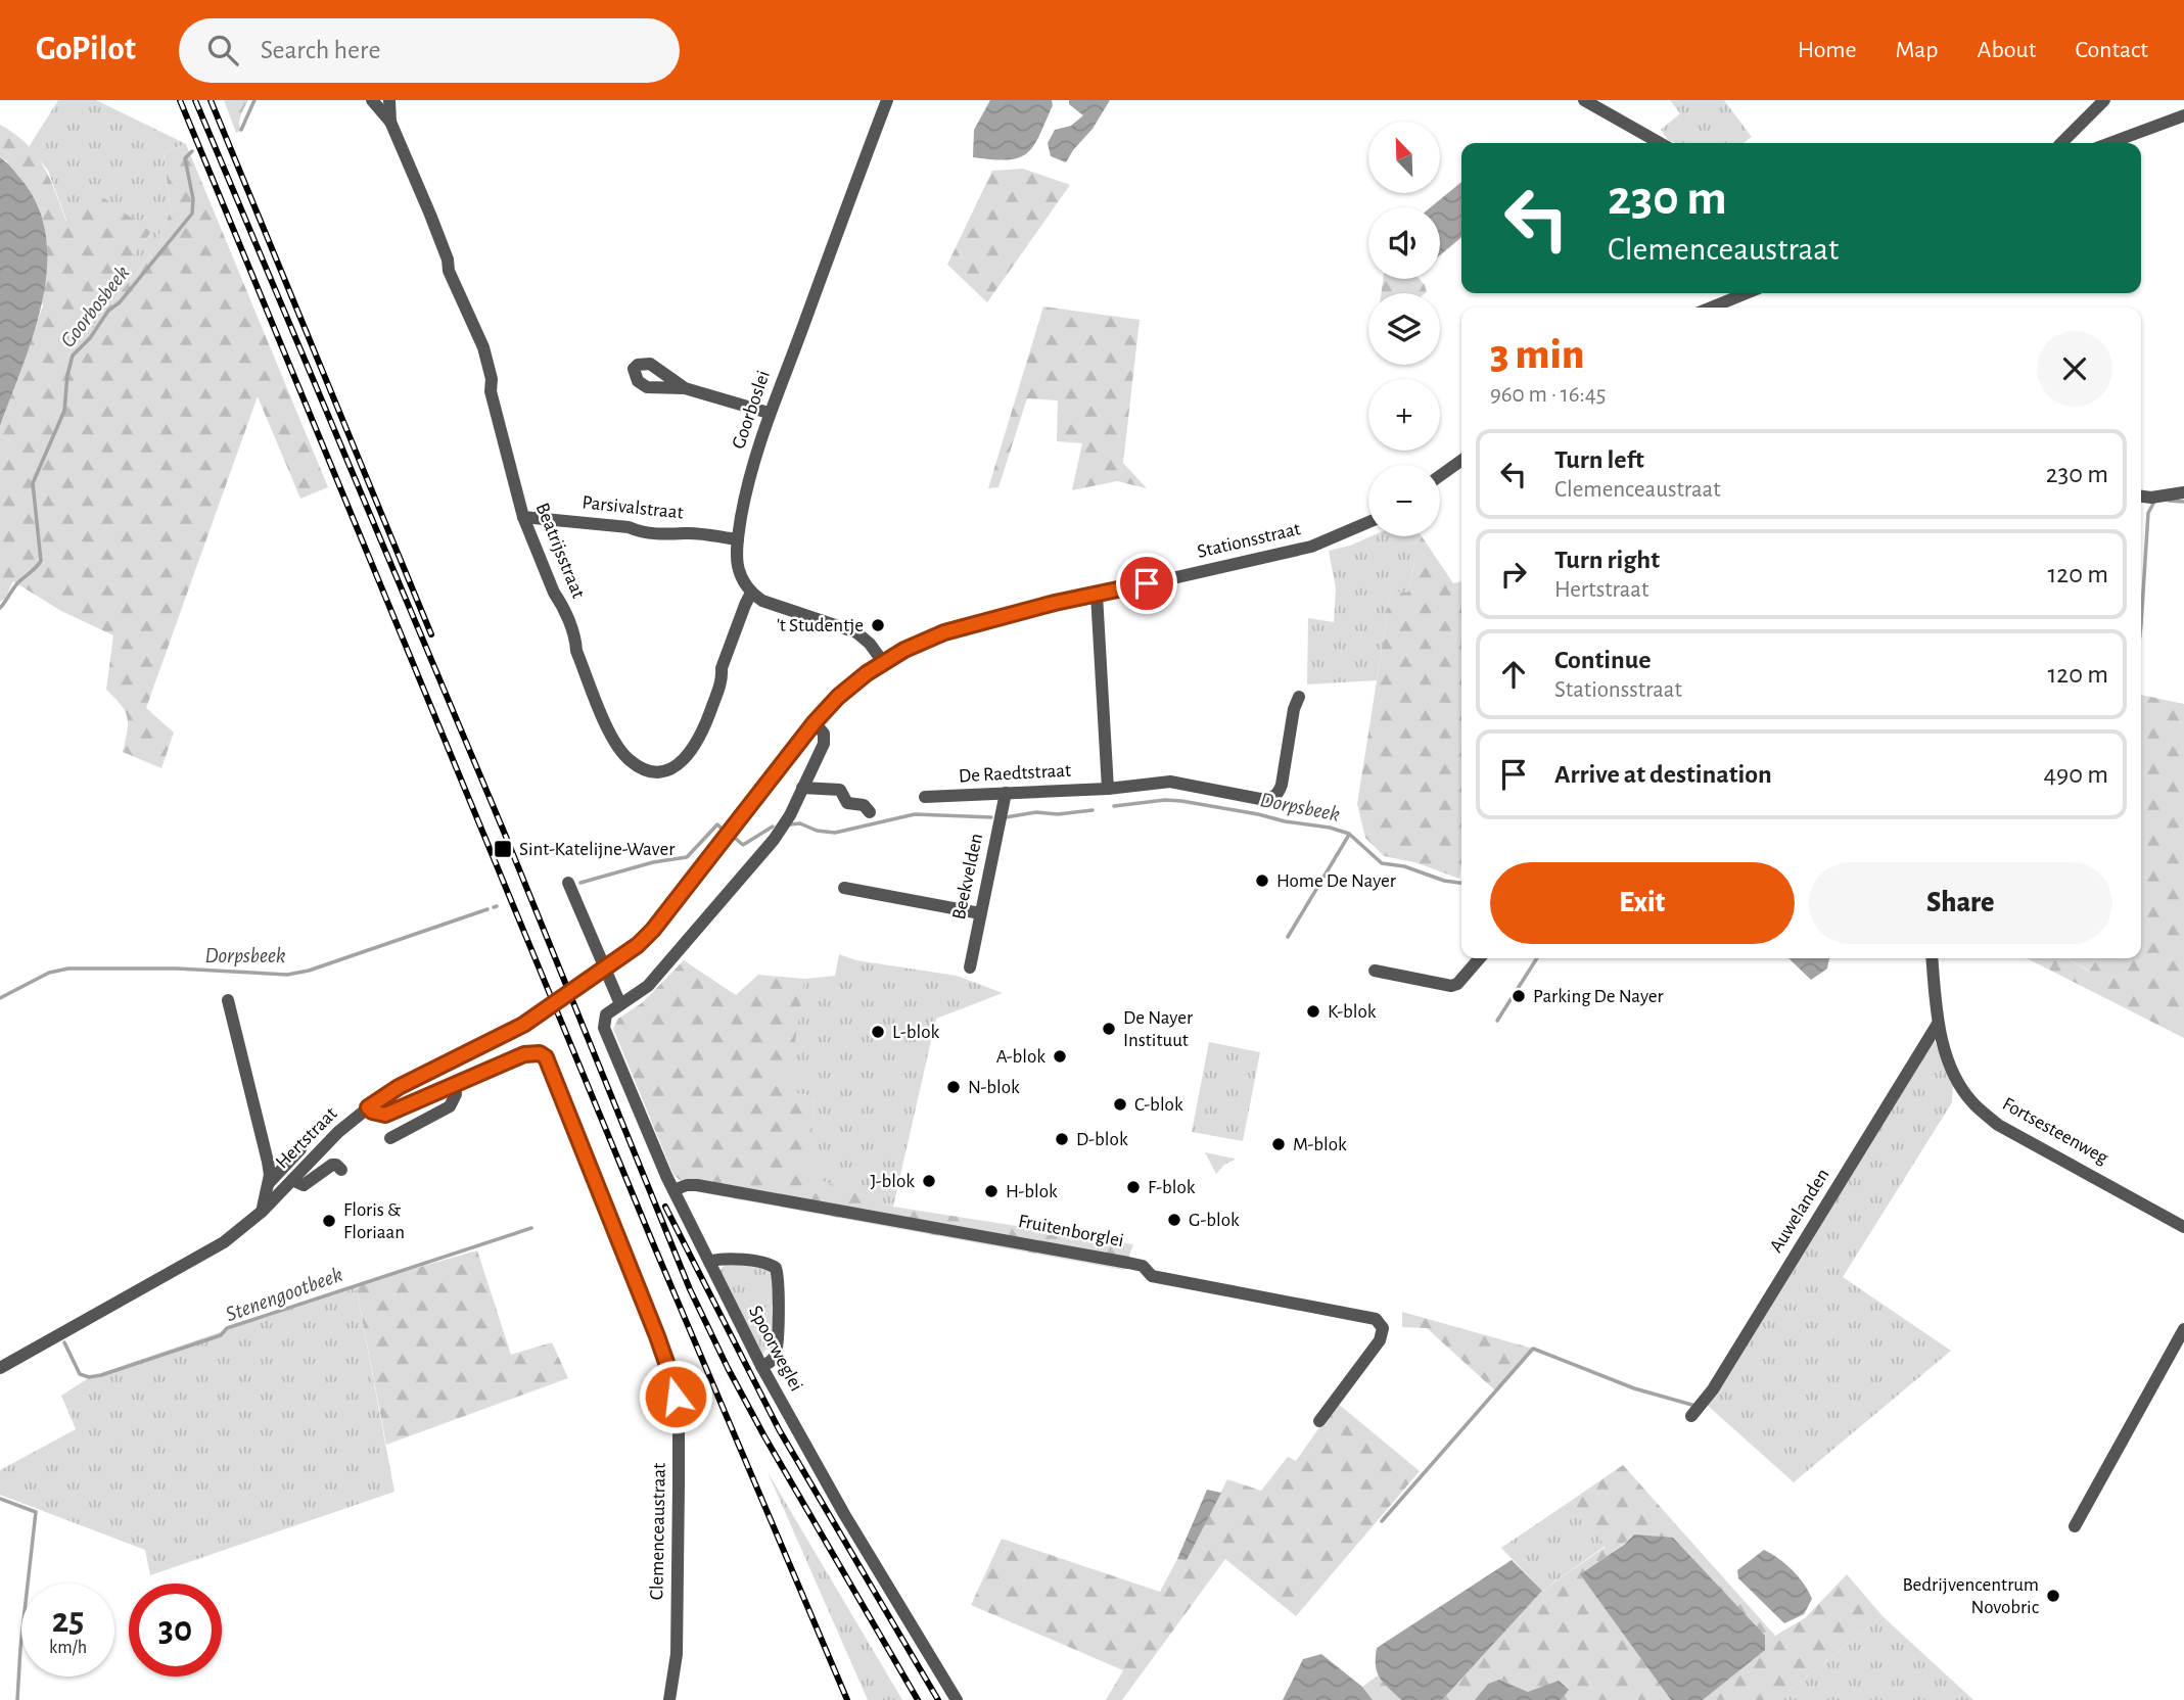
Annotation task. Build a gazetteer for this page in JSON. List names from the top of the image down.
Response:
{
  "streets": {
    "street": [
      "Goorboslei",
      "Parsivalstraat",
      "Stationsstraat",
      "Beatrijsstraat",
      "De Raedtstraat",
      "Beekvelden",
      "Fortsesteenweg",
      "Hertstraat",
      "Auwelanden",
      "Fruitenborglei",
      "Spoorweglei",
      "Clemenceaustraat"
    ]
  },
  "crossings": [
    ["Goorboslei", "Parsivalstraat"],
    ["Goorboslei", "Beatrijsstraat"],
    ["Parsivalstraat", "Beatrijsstraat"],
    ["Stationsstraat", "Hertstraat"],
    ["De Raedtstraat", "Beekvelden"],
    ["Fortsesteenweg", "Auwelanden"],
    ["Hertstraat", "Clemenceaustraat"],
    ["Fruitenborglei", "Spoorweglei"]
  ],
  "water": ["Goorbosbeek", "Dorpsbeek", "Stenengootbeek"],
  "places": {
    "other": [
      "'t Studentje",
      "Home De Nayer",
      "Parking De Nayer",
      "K-blok",
      "De Nayer Instituut",
      "L-blok",
      "A-blok",
      "N-blok",
      "C-blok",
      "D-blok",
      "M-blok",
      "J-blok",
      "F-blok",
      "H-blok",
      "G-blok",
      "Floris & Floriaan",
      "Bedrijvencentrum Novobric"
    ],
    "transit": ["Sint-Katelijne-Waver"]
  },
  "north": "top left",
  "page": {
    "header": "GoPilot",
    "search": "Search here",
    "nav": [
      "Home",
      "Map",
      "About",
      "Contact"
    ],
    "map_buttons": ["+", "−"],
    "turn": ["230 m", "Clemenceaustraat"],
    "heading": ["3 min", "960 m · 16:45"],
    "list": [
      {
        "name": "Turn left",
        "note": "Clemenceaustraat",
        "value": "230 m"
      },
      {
        "name": "Turn right",
        "note": "Hertstraat",
        "value": "120 m"
      },
      {
        "name": "Continue",
        "note": "Stationsstraat",
        "value": "120 m"
      },
      {
        "name": "Arrive at destination",
        "value": "490 m"
      }
    ],
    "buttons": ["Exit", "Share"],
    "speed": "25 km/h",
    "limit": "30"
  }
}
